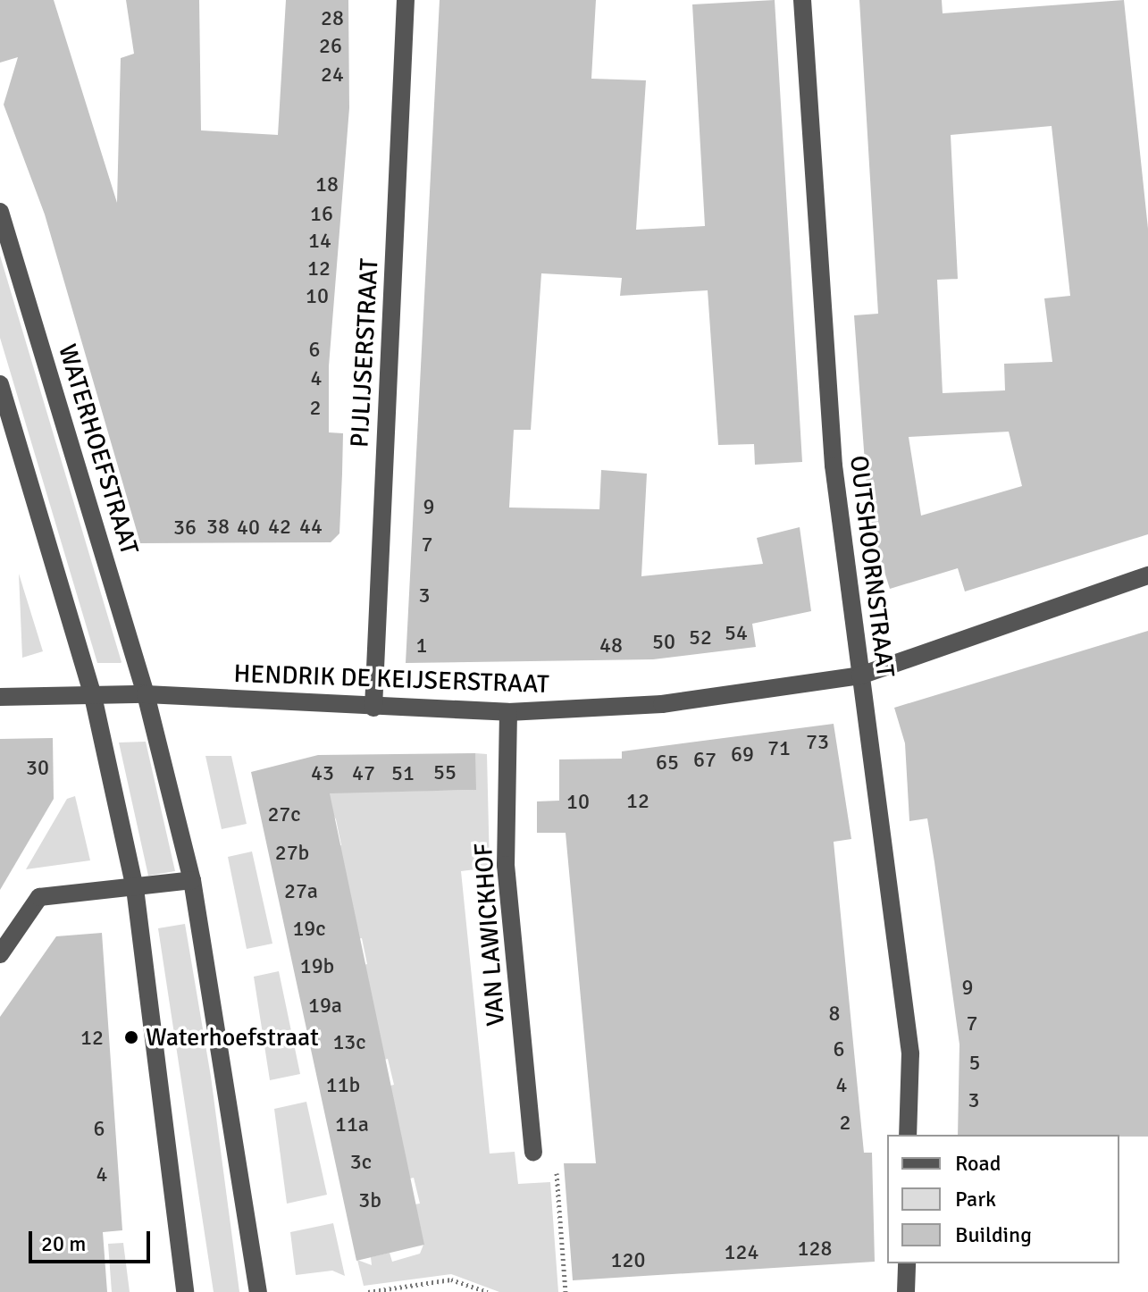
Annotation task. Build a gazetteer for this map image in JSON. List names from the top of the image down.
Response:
{
  "streets": {
    "street": [
      "PIJLIJSERSTRAAT",
      "WATERHOEFSTRAAT",
      "OUTSHOORNSTRAAT",
      "HENDRIK DE KEIJSERSTRAAT",
      "VAN LAWICKHOF"
    ]
  },
  "crossings": [
    ["PIJLIJSERSTRAAT", "HENDRIK DE KEIJSERSTRAAT"],
    ["WATERHOEFSTRAAT", "HENDRIK DE KEIJSERSTRAAT"],
    ["OUTSHOORNSTRAAT", "HENDRIK DE KEIJSERSTRAAT"],
    ["HENDRIK DE KEIJSERSTRAAT", "VAN LAWICKHOF"]
  ],
  "places": ["Waterhoefstraat"],
  "house_numbers": [
    "28",
    "26",
    "24",
    "18",
    "16",
    "14",
    "12",
    "10",
    "6",
    "4",
    "2",
    "9",
    "38",
    "42",
    "44",
    "36",
    "40",
    "7",
    "3",
    "54",
    "52",
    "50",
    "1",
    "48",
    "73",
    "71",
    "69",
    "67",
    "65",
    "30",
    "55",
    "43",
    "47",
    "51",
    "12",
    "10",
    "27c",
    "27b",
    "27a",
    "19c",
    "19b",
    "9",
    "19a",
    "8",
    "7",
    "12",
    "13c",
    "6",
    "5",
    "11b",
    "4",
    "3",
    "2",
    "11a",
    "6",
    "3c",
    "4",
    "3b",
    "128",
    "124",
    "120"
  ],
  "legend": ["Road", "Park", "Building"],
  "scale_bar": "20 m"
}
